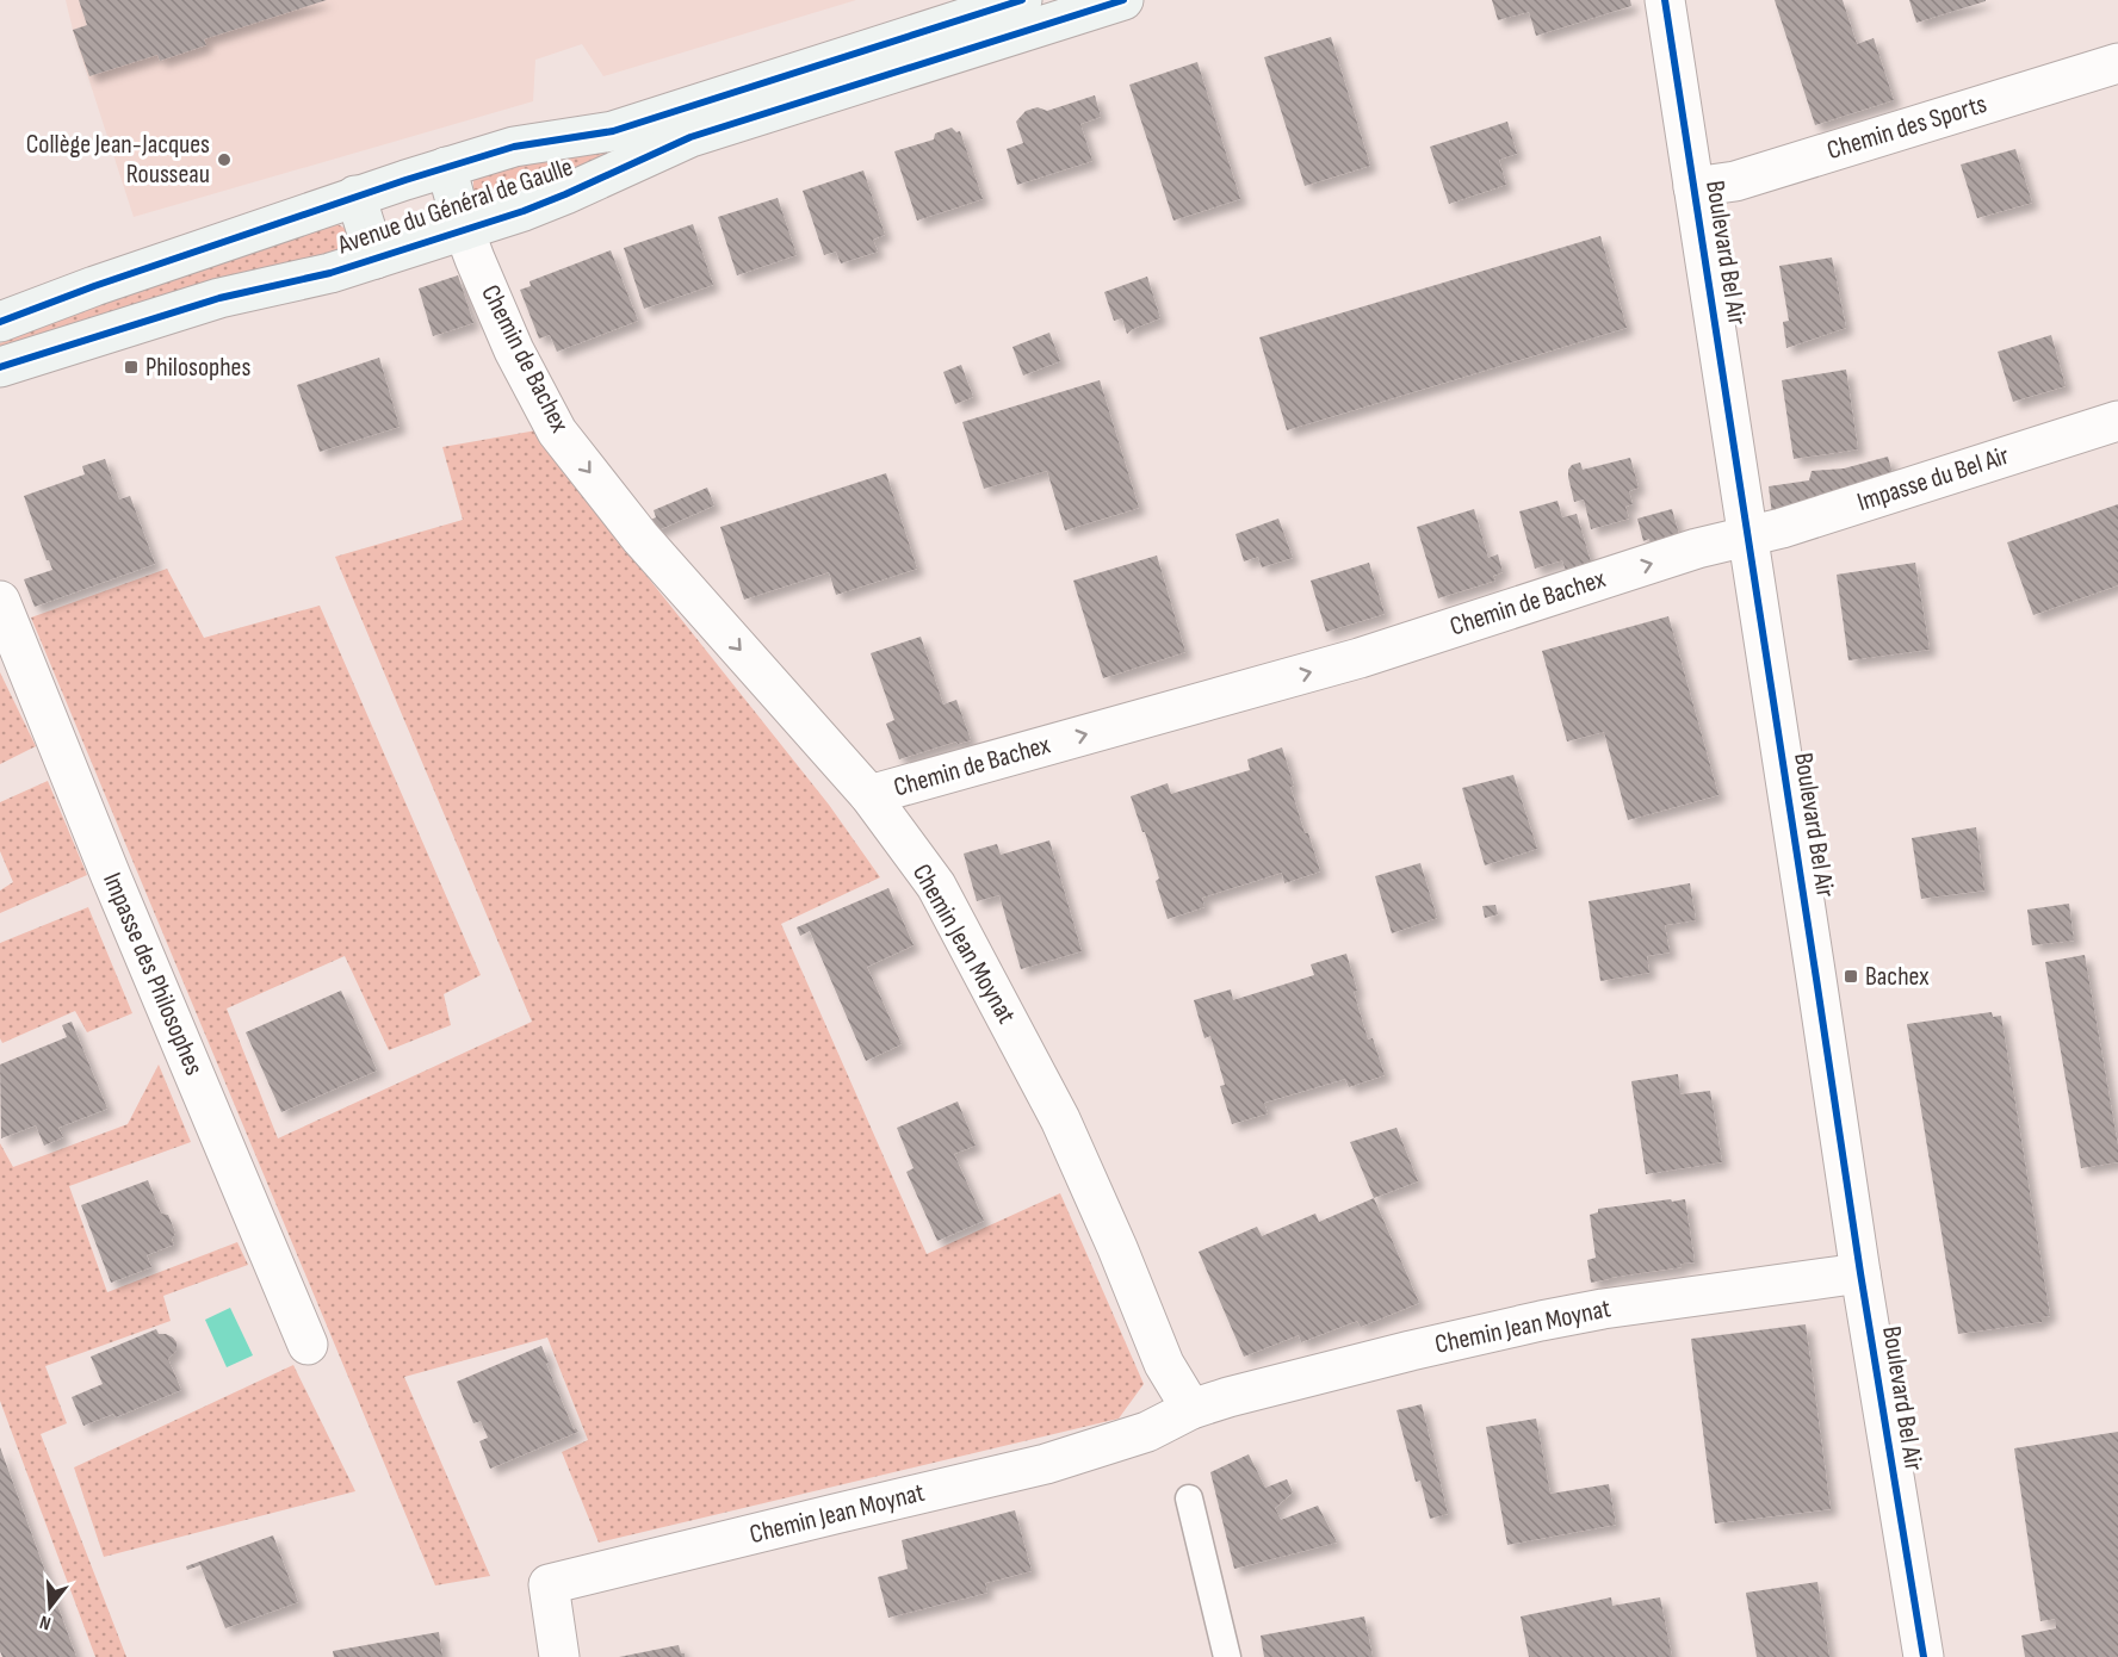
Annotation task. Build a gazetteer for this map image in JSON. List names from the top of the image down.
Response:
{
  "streets": {
    "main road": ["Avenue du Général de Gaulle"],
    "street": [
      "Chemin des Sports",
      "Boulevard Bel Air",
      "Chemin de Bachex",
      "Impasse du Bel Air",
      "Chemin Jean Moynat",
      "Impasse des Philosophes"
    ]
  },
  "crossings": [
    ["Chemin des Sports", "Boulevard Bel Air"],
    ["Avenue du Général de Gaulle", "Chemin de Bachex"],
    ["Boulevard Bel Air", "Chemin de Bachex"],
    ["Boulevard Bel Air", "Impasse du Bel Air"],
    ["Boulevard Bel Air", "Chemin Jean Moynat"],
    ["Chemin de Bachex", "Impasse du Bel Air"],
    ["Chemin de Bachex", "Chemin Jean Moynat"]
  ],
  "one_way": ["Chemin de Bachex"],
  "places": {
    "other": ["Collège Jean-Jacques Rousseau"],
    "transit": ["Philosophes", "Bachex"]
  },
  "north": "bottom"
}
